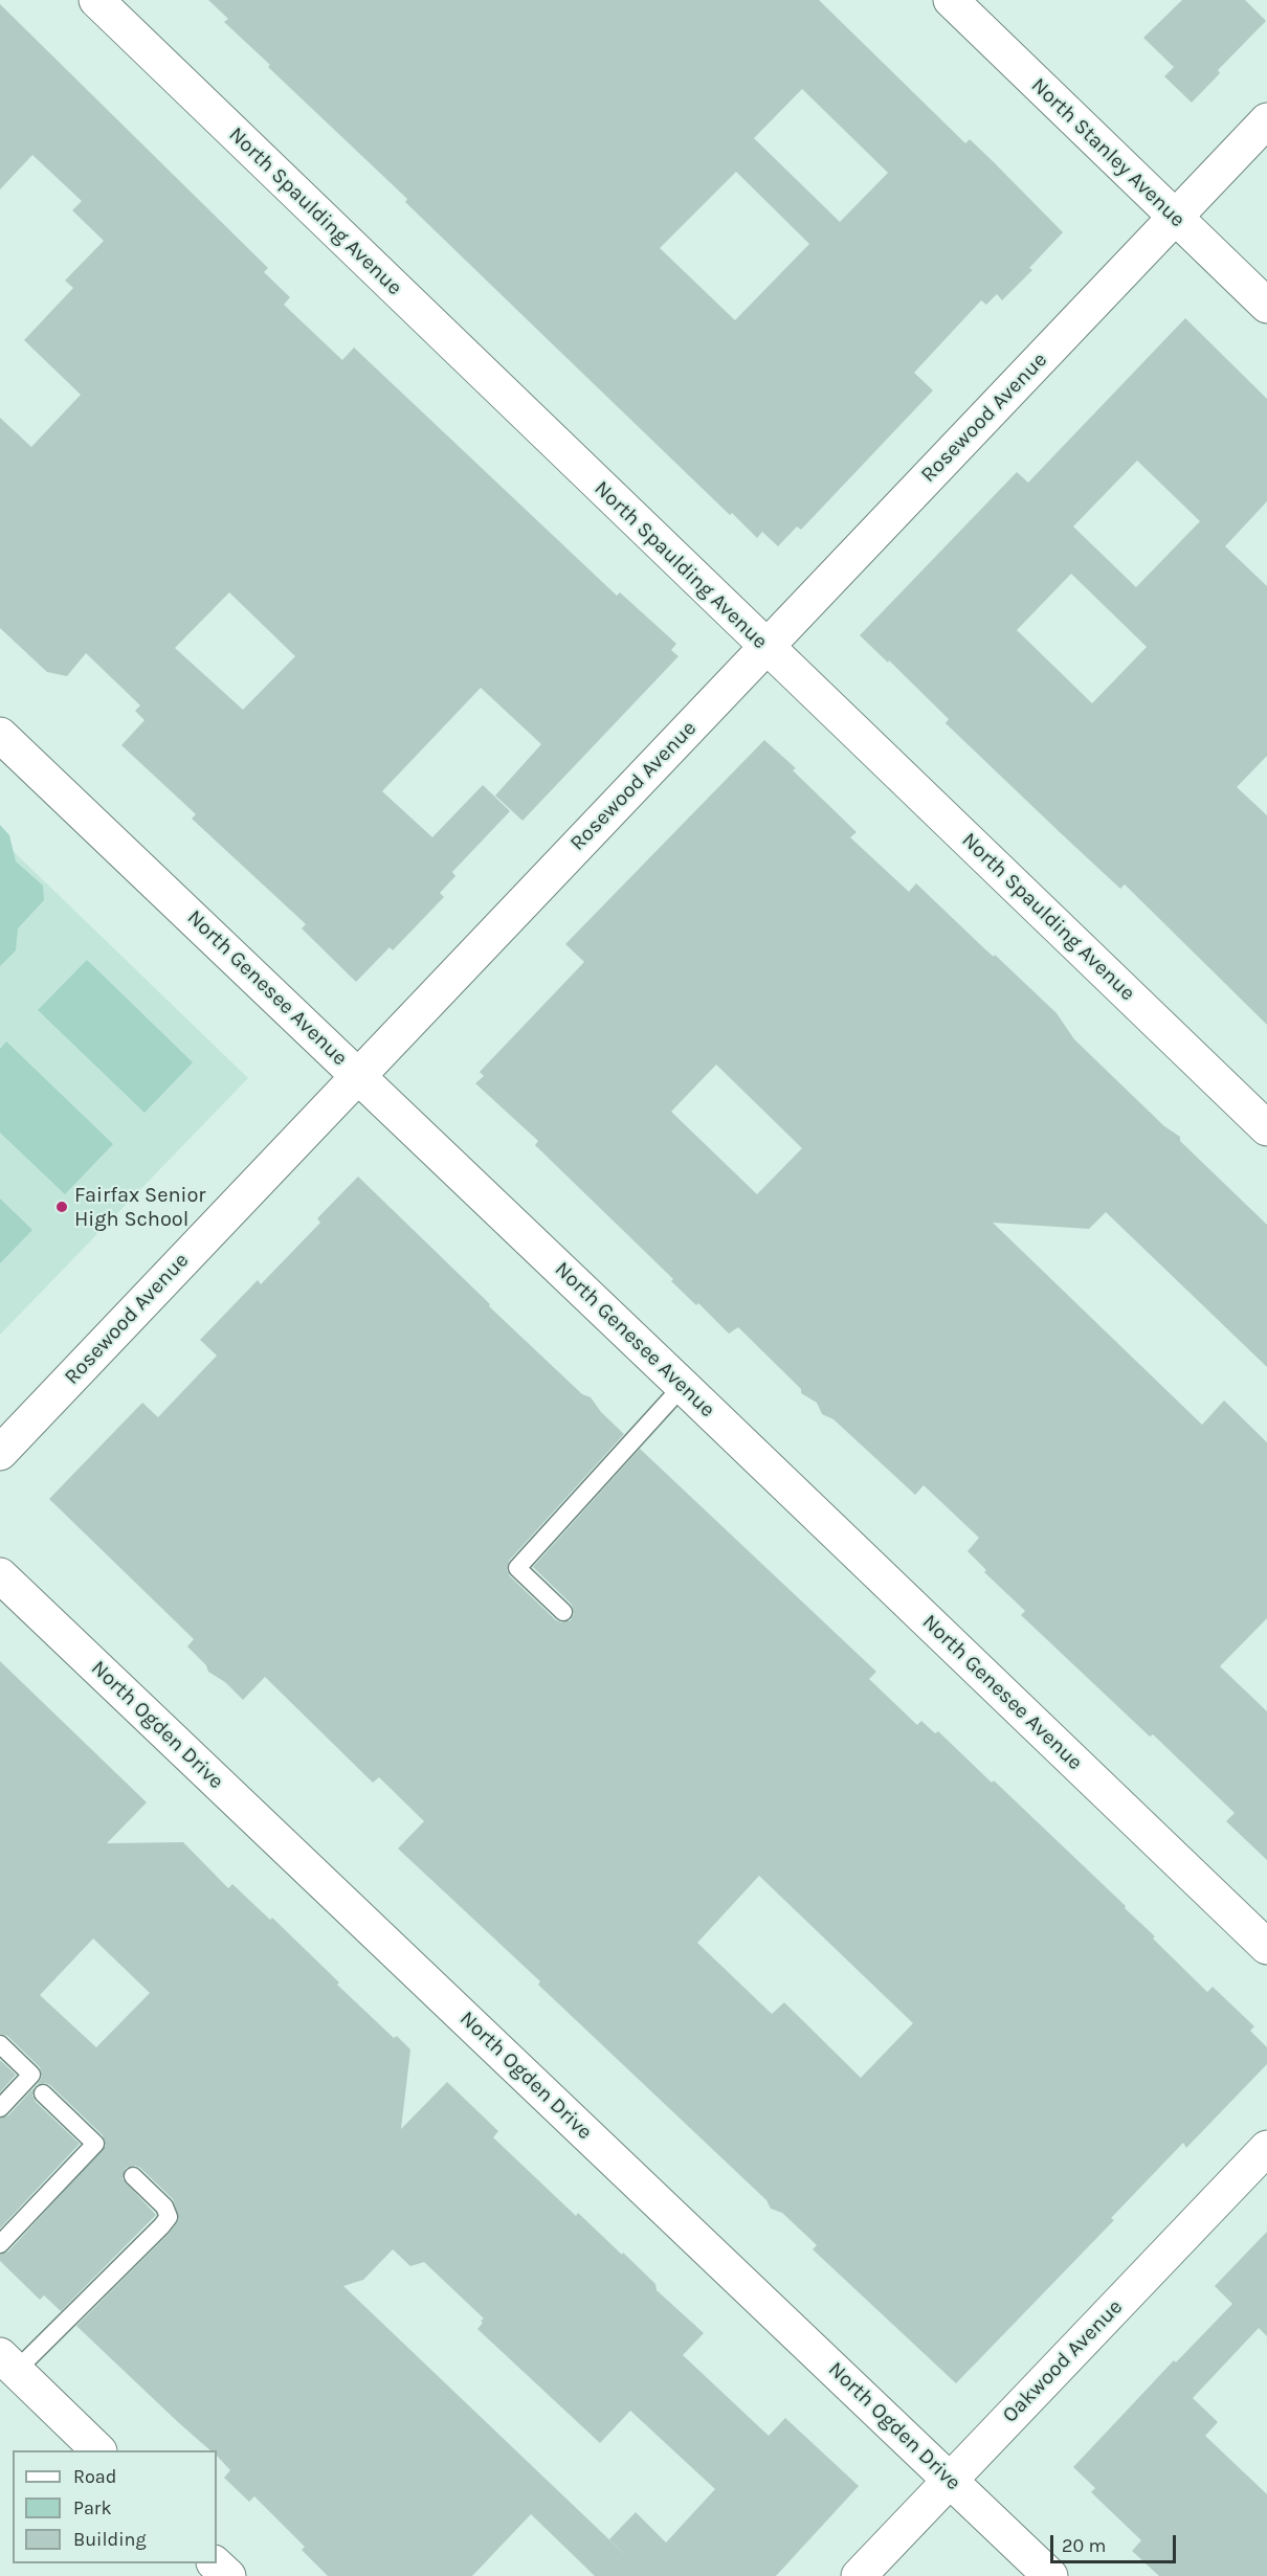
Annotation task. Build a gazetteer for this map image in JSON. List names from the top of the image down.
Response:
{
  "streets": {
    "street": [
      "North Stanley Avenue",
      "North Spaulding Avenue",
      "Rosewood Avenue",
      "North Genesee Avenue",
      "North Ogden Drive",
      "Oakwood Avenue"
    ]
  },
  "crossings": [
    ["North Stanley Avenue", "Rosewood Avenue"],
    ["North Spaulding Avenue", "Rosewood Avenue"],
    ["Rosewood Avenue", "North Genesee Avenue"],
    ["North Ogden Drive", "Oakwood Avenue"]
  ],
  "places": ["Fairfax Senior High School"],
  "legend": ["Road", "Park", "Building"],
  "scale_bar": "20 m"
}
